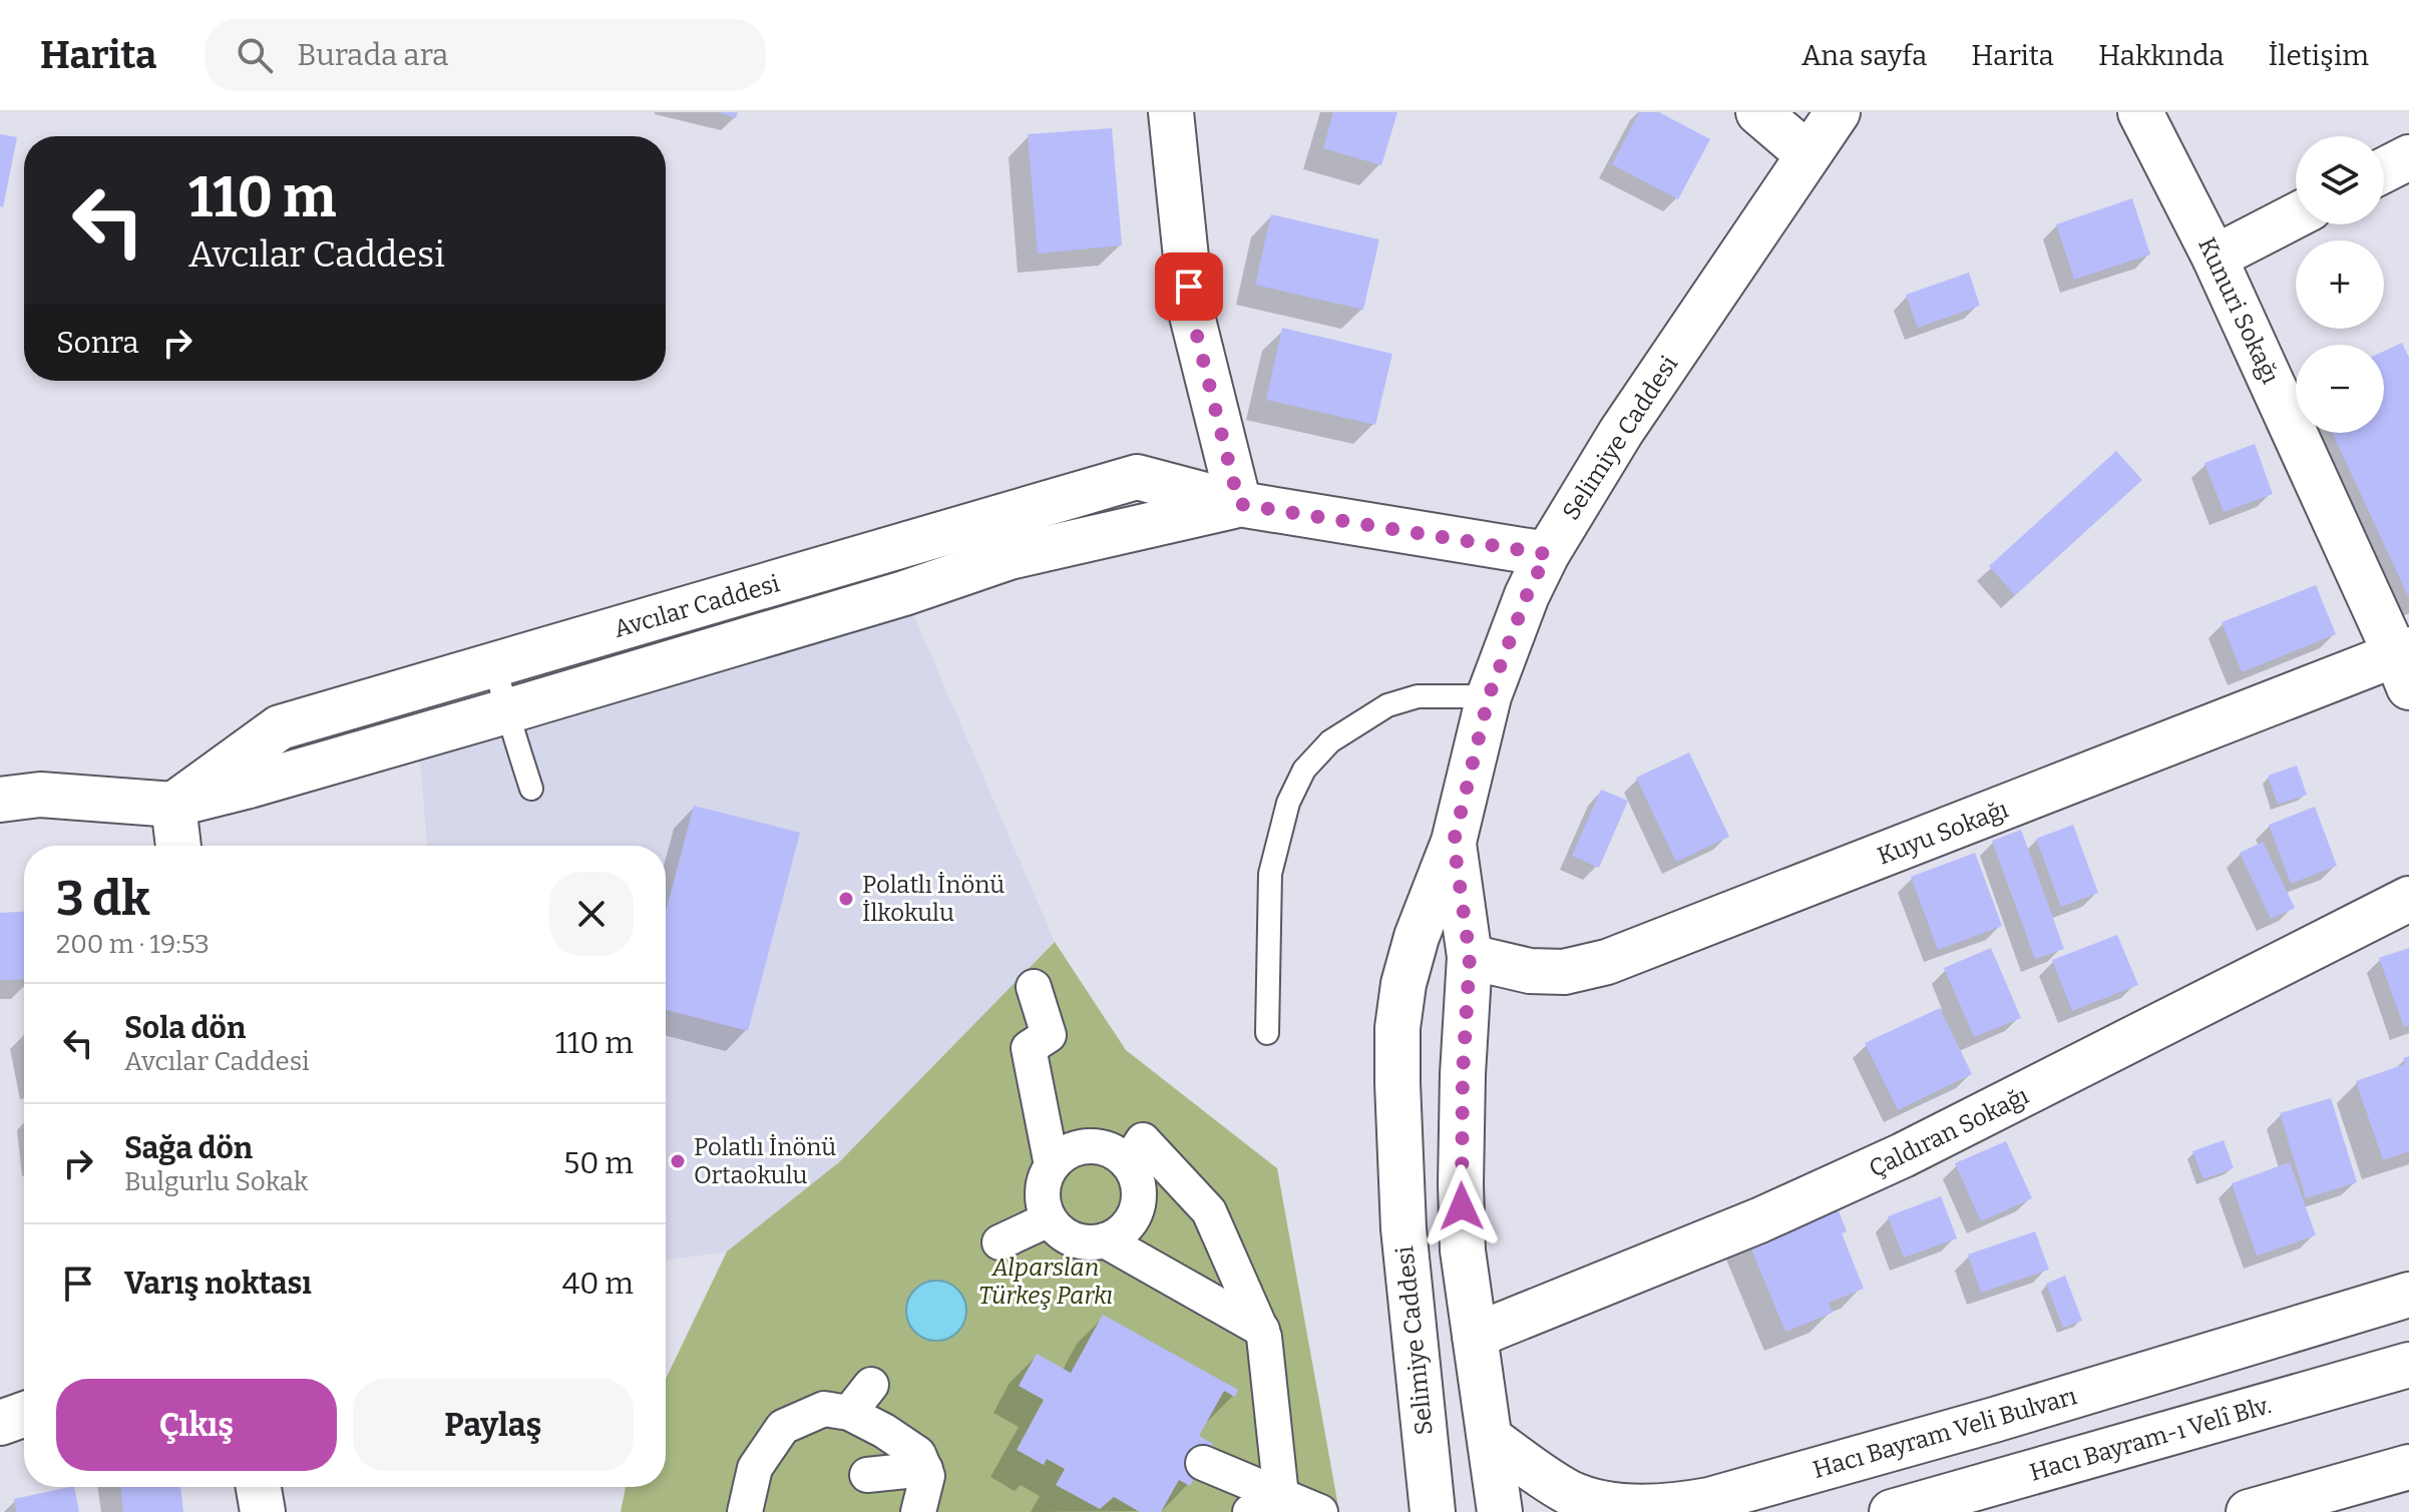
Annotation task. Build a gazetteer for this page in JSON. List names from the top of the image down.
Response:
{
  "streets": {
    "main road": [
      "Kunuri Sokağı",
      "Selimiye Caddesi",
      "Avcılar Caddesi",
      "Kuyu Sokağı",
      "Çaldıran Sokağı",
      "Hacı Bayram Veli Bulvarı",
      "Hacı Bayram-ı Velî Blv."
    ]
  },
  "crossings": [
    ["Kunuri Sokağı", "Kuyu Sokağı"],
    ["Selimiye Caddesi", "Avcılar Caddesi"],
    ["Selimiye Caddesi", "Kuyu Sokağı"],
    ["Selimiye Caddesi", "Çaldıran Sokağı"],
    ["Selimiye Caddesi", "Hacı Bayram Veli Bulvarı"]
  ],
  "parks": ["Alparslan Türkeş Parkı"],
  "places": ["Polatlı İnönü İlkokulu", "Polatlı İnönü Ortaokulu"],
  "page": {
    "header": "Harita",
    "search": "Burada ara",
    "nav": [
      "Ana sayfa",
      "Harita",
      "Hakkında",
      "İletişim"
    ],
    "map_buttons": ["+", "−"],
    "turn": ["110 m", "Avcılar Caddesi"],
    "then": "Sonra",
    "heading": ["3 dk", "200 m · 19:53"],
    "list": [
      {
        "name": "Sola dön",
        "note": "Avcılar Caddesi",
        "value": "110 m"
      },
      {
        "name": "Sağa dön",
        "note": "Bulgurlu Sokak",
        "value": "50 m"
      },
      {
        "name": "Varış noktası",
        "value": "40 m"
      }
    ],
    "buttons": ["Çıkış", "Paylaş"]
  }
}
